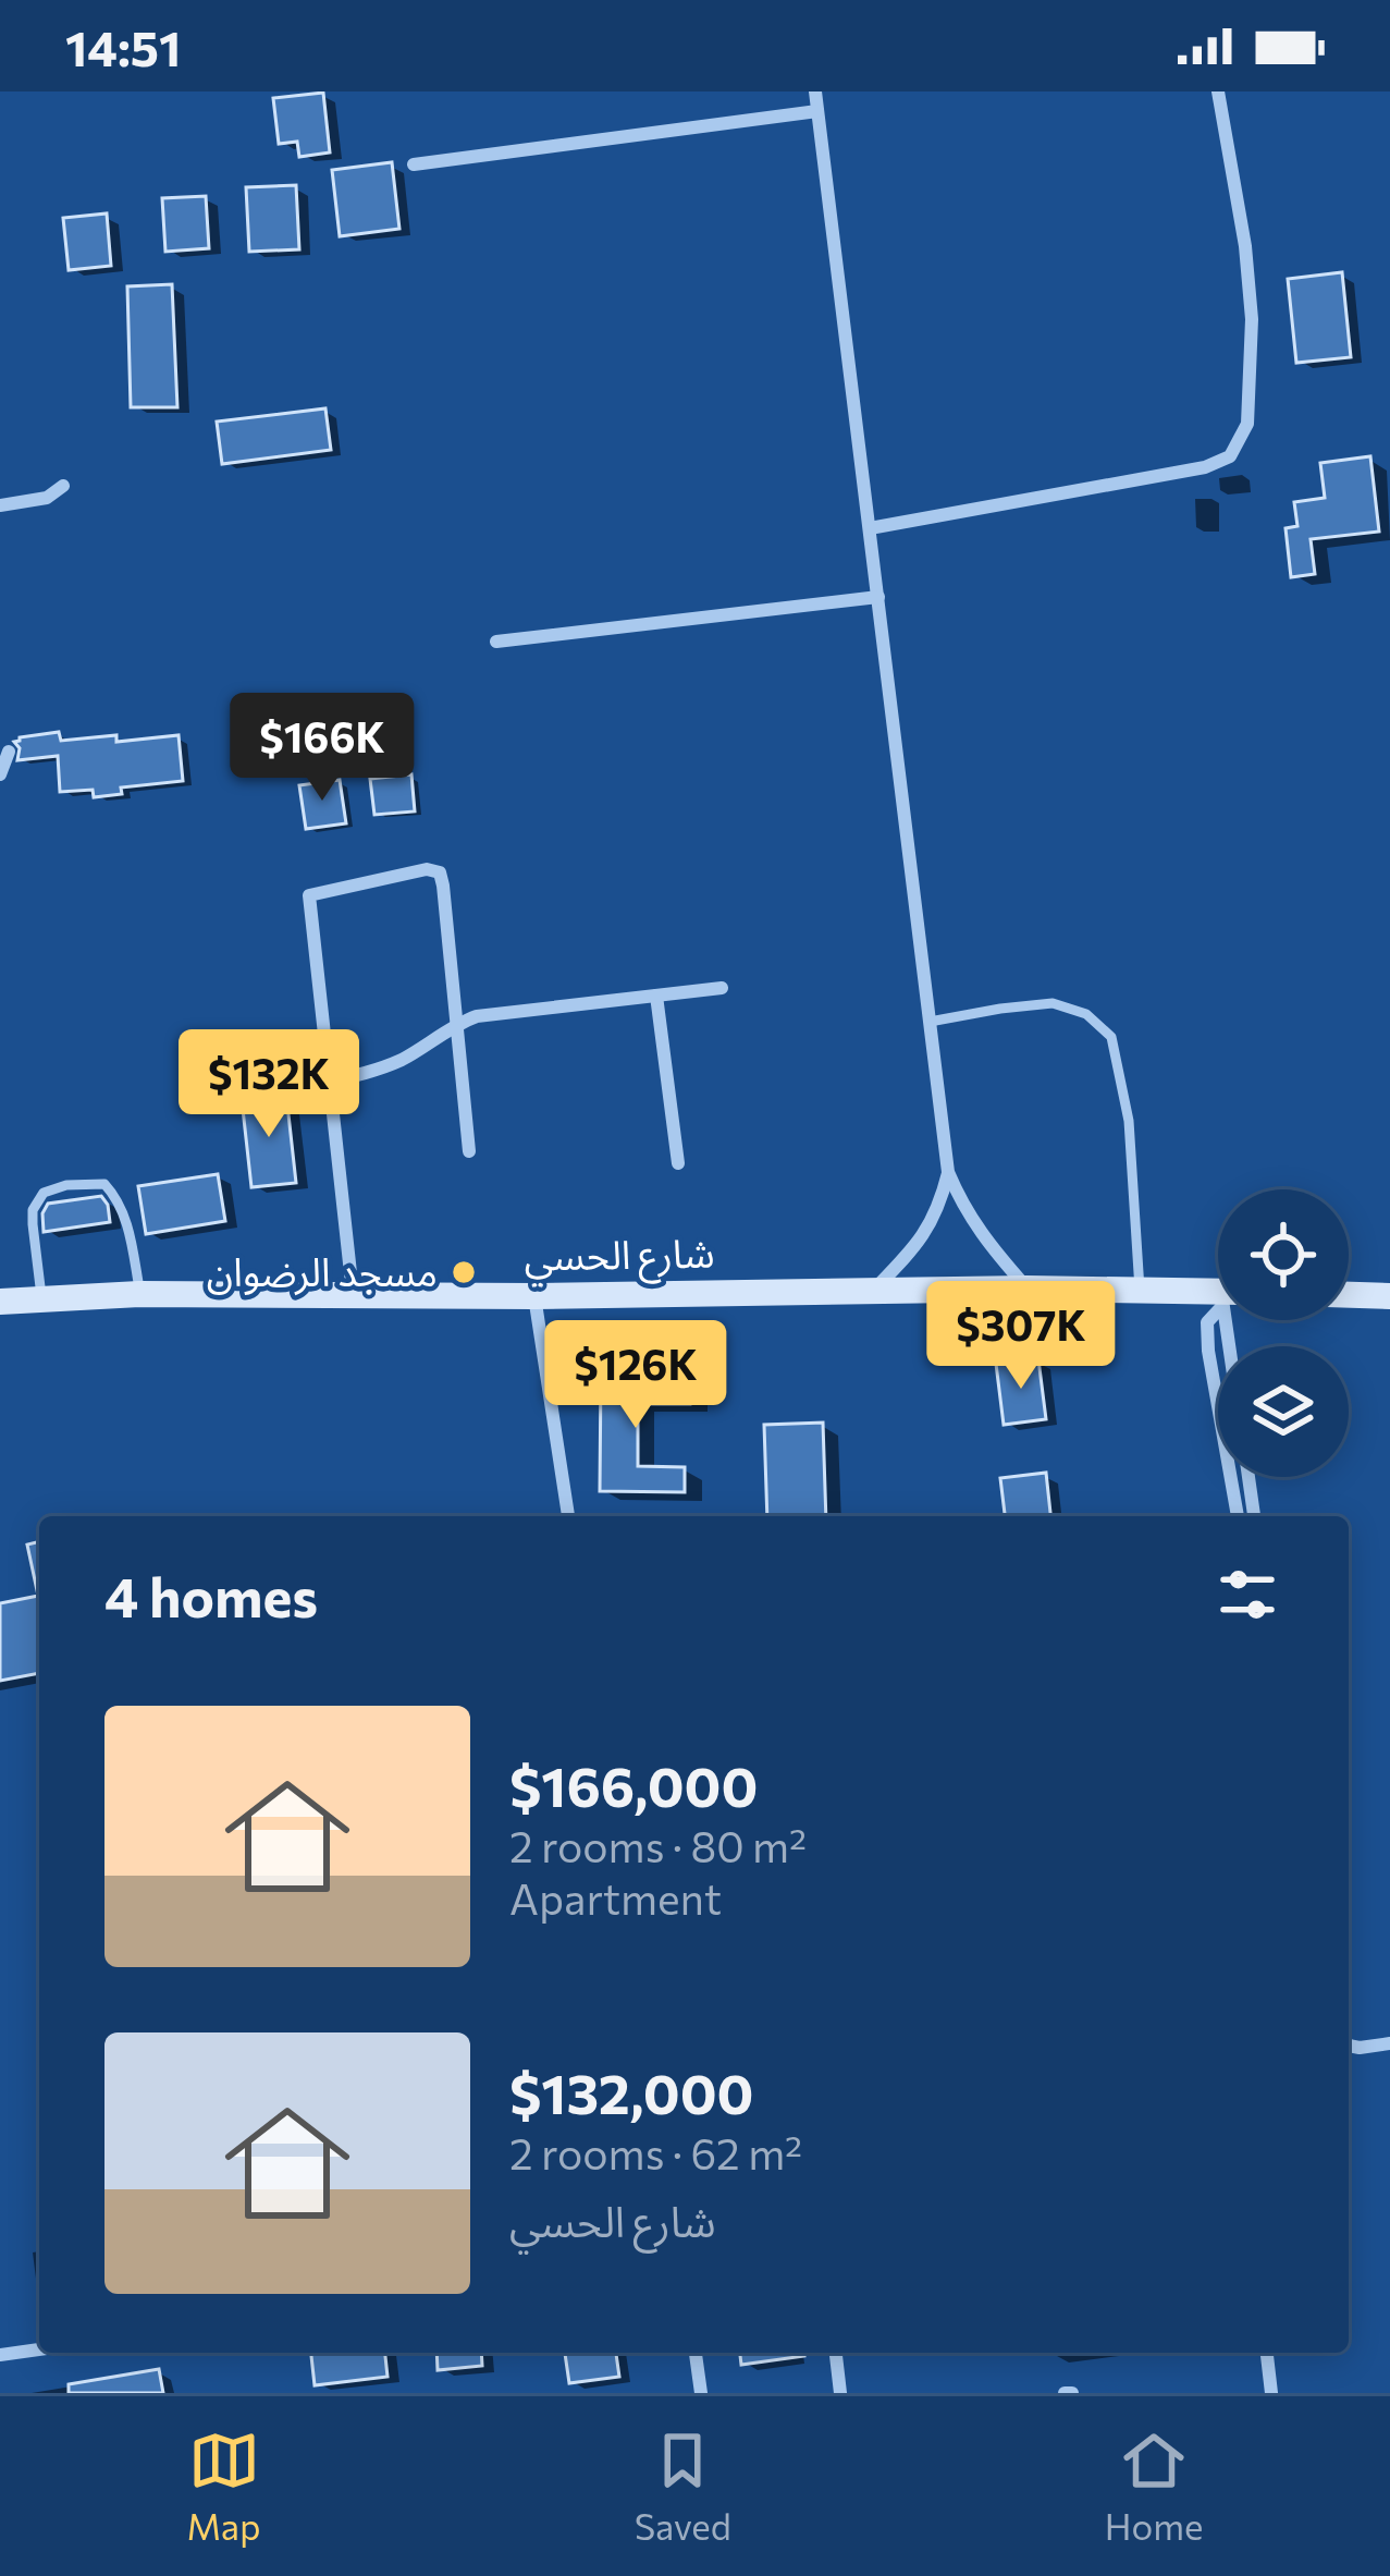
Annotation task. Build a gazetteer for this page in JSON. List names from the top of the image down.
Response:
{
  "streets": {
    "street": ["شارع الحسي"]
  },
  "places": ["مسجد الرضوان"],
  "page": {
    "status": "14:51",
    "price": [
      "$166K",
      "$132K",
      "$307K",
      "$126K"
    ],
    "heading": "4 homes",
    "list": [
      {
        "name": "$166,000",
        "note": "2 rooms · 80 m² · Apartment"
      },
      {
        "name": "$132,000",
        "note": "2 rooms · 62 m² · شارع الحسي"
      }
    ],
    "tabs": ["Map", "Saved", "Home"]
  }
}
